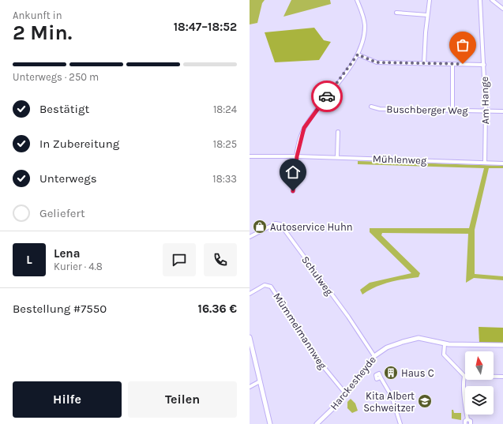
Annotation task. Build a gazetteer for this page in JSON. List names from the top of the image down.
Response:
{
  "streets": {
    "main road": ["Harckesheyde"],
    "street": [
      "Am Hange",
      "Buschberger Weg",
      "Mühlenweg",
      "Schulweg",
      "Mümmelmannweg"
    ]
  },
  "crossings": [
    ["Am Hange", "Buschberger Weg"],
    ["Am Hange", "Mühlenweg"],
    ["Schulweg", "Harckesheyde"],
    ["Mümmelmannweg", "Harckesheyde"]
  ],
  "places": {
    "shop": ["Autoservice Huhn"],
    "building": ["Haus C"],
    "school or university": ["Kita Albert Schweitzer"]
  },
  "north": "top",
  "page": {
    "heading": ["2 Min.", "Ankunft in", "18:47–18:52"],
    "panel": [
      "Lena",
      "Kurier · 4.8",
      "Bestellung #7550",
      "16.36 €"
    ],
    "bar": "Unterwegs · 250 m",
    "list": [
      ["Bestätigt", "18:24"],
      ["In Zubereitung", "18:25"],
      ["Unterwegs", "18:33"],
      "Geliefert"
    ],
    "round": "L",
    "buttons": ["Hilfe", "Teilen"]
  }
}
